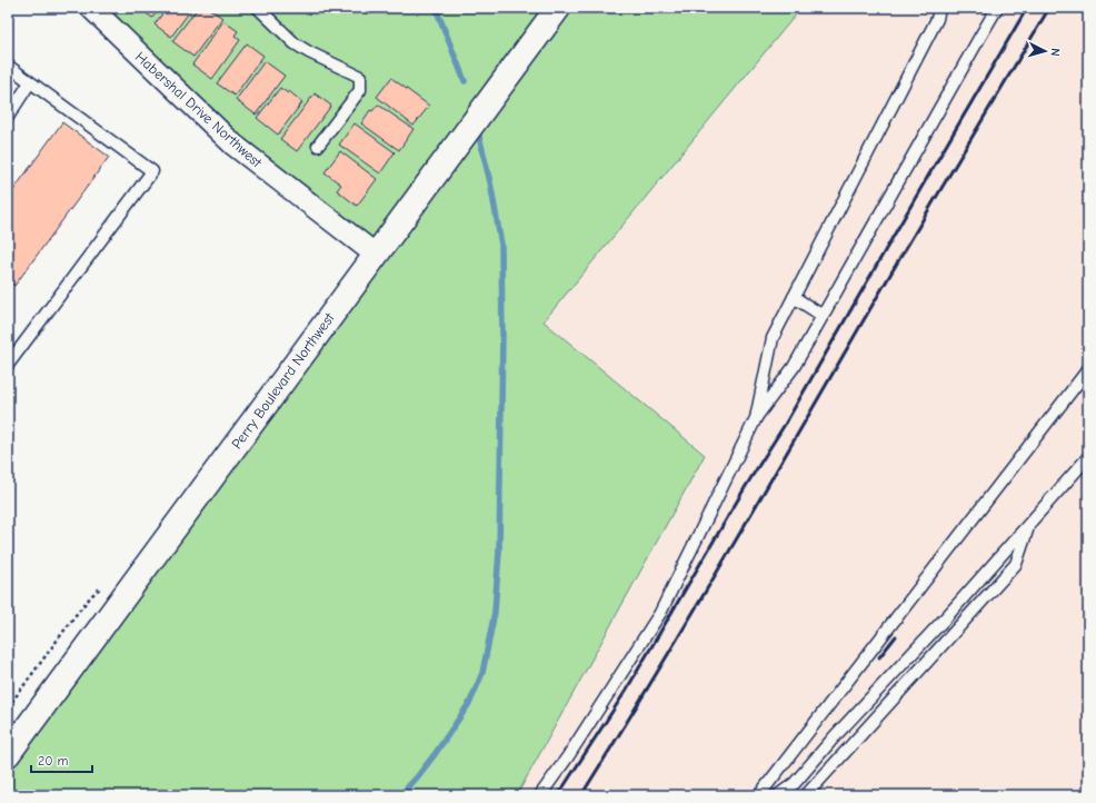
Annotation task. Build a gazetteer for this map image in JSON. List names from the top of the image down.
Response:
{
  "streets": {
    "street": ["Habershal Drive Northwest", "Perry Boulevard Northwest"]
  },
  "crossings": [
    ["Habershal Drive Northwest", "Perry Boulevard Northwest"]
  ],
  "scale_bar": "20 m",
  "north": "right"
}
